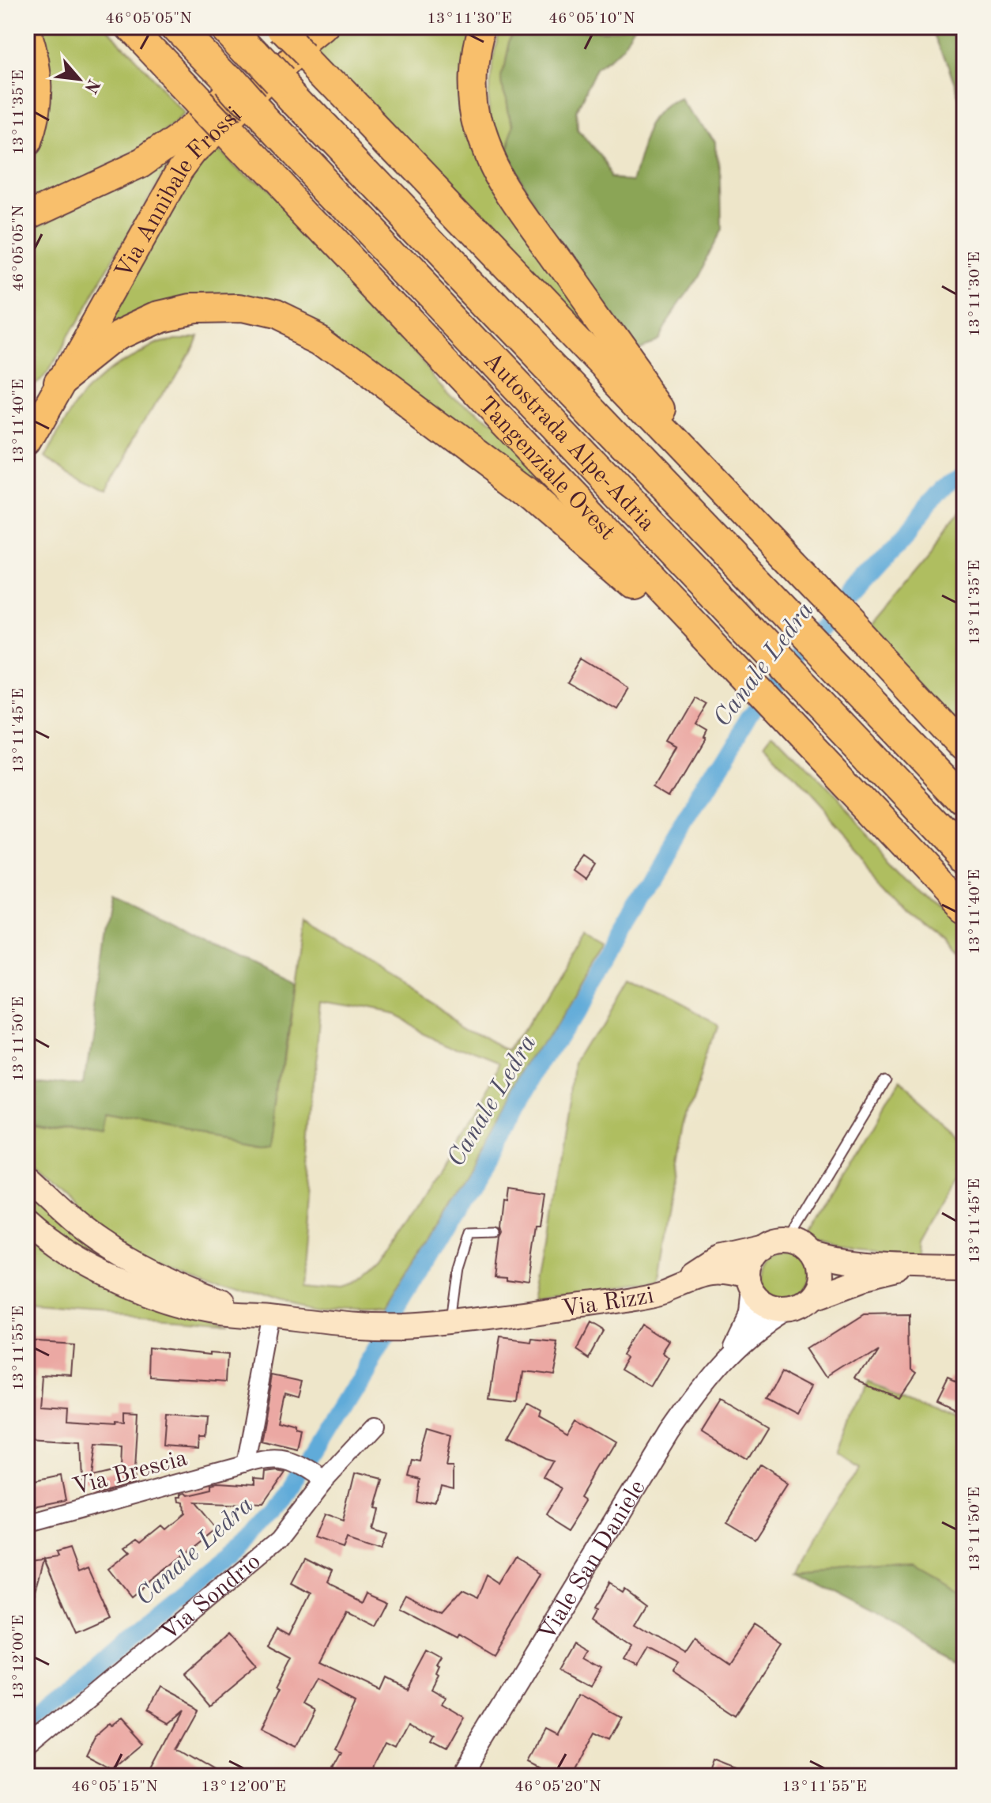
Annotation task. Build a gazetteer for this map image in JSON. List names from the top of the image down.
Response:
{
  "streets": {
    "highway": ["Autostrada Alpe-Adria", "Tangenziale Ovest"],
    "main road": ["Via Annibale Frossi", "Via Rizzi", "Viale San Daniele"],
    "street": ["Via Brescia", "Via Sondrio"]
  },
  "crossings": [
    ["Via Rizzi", "Viale San Daniele"],
    ["Via Brescia", "Via Sondrio"]
  ],
  "water": ["Canale Ledra"],
  "north": "bottom right",
  "coordinates": [
    "46°05'05\"N",
    "13°11'30\"E",
    "46°05'10\"N",
    "13°11'35\"E",
    "13°11'40\"E",
    "13°11'45\"E",
    "13°11'50\"E",
    "13°11'55\"E",
    "13°12'00\"E",
    "46°05'15\"N",
    "46°05'20\"N"
  ]
}
